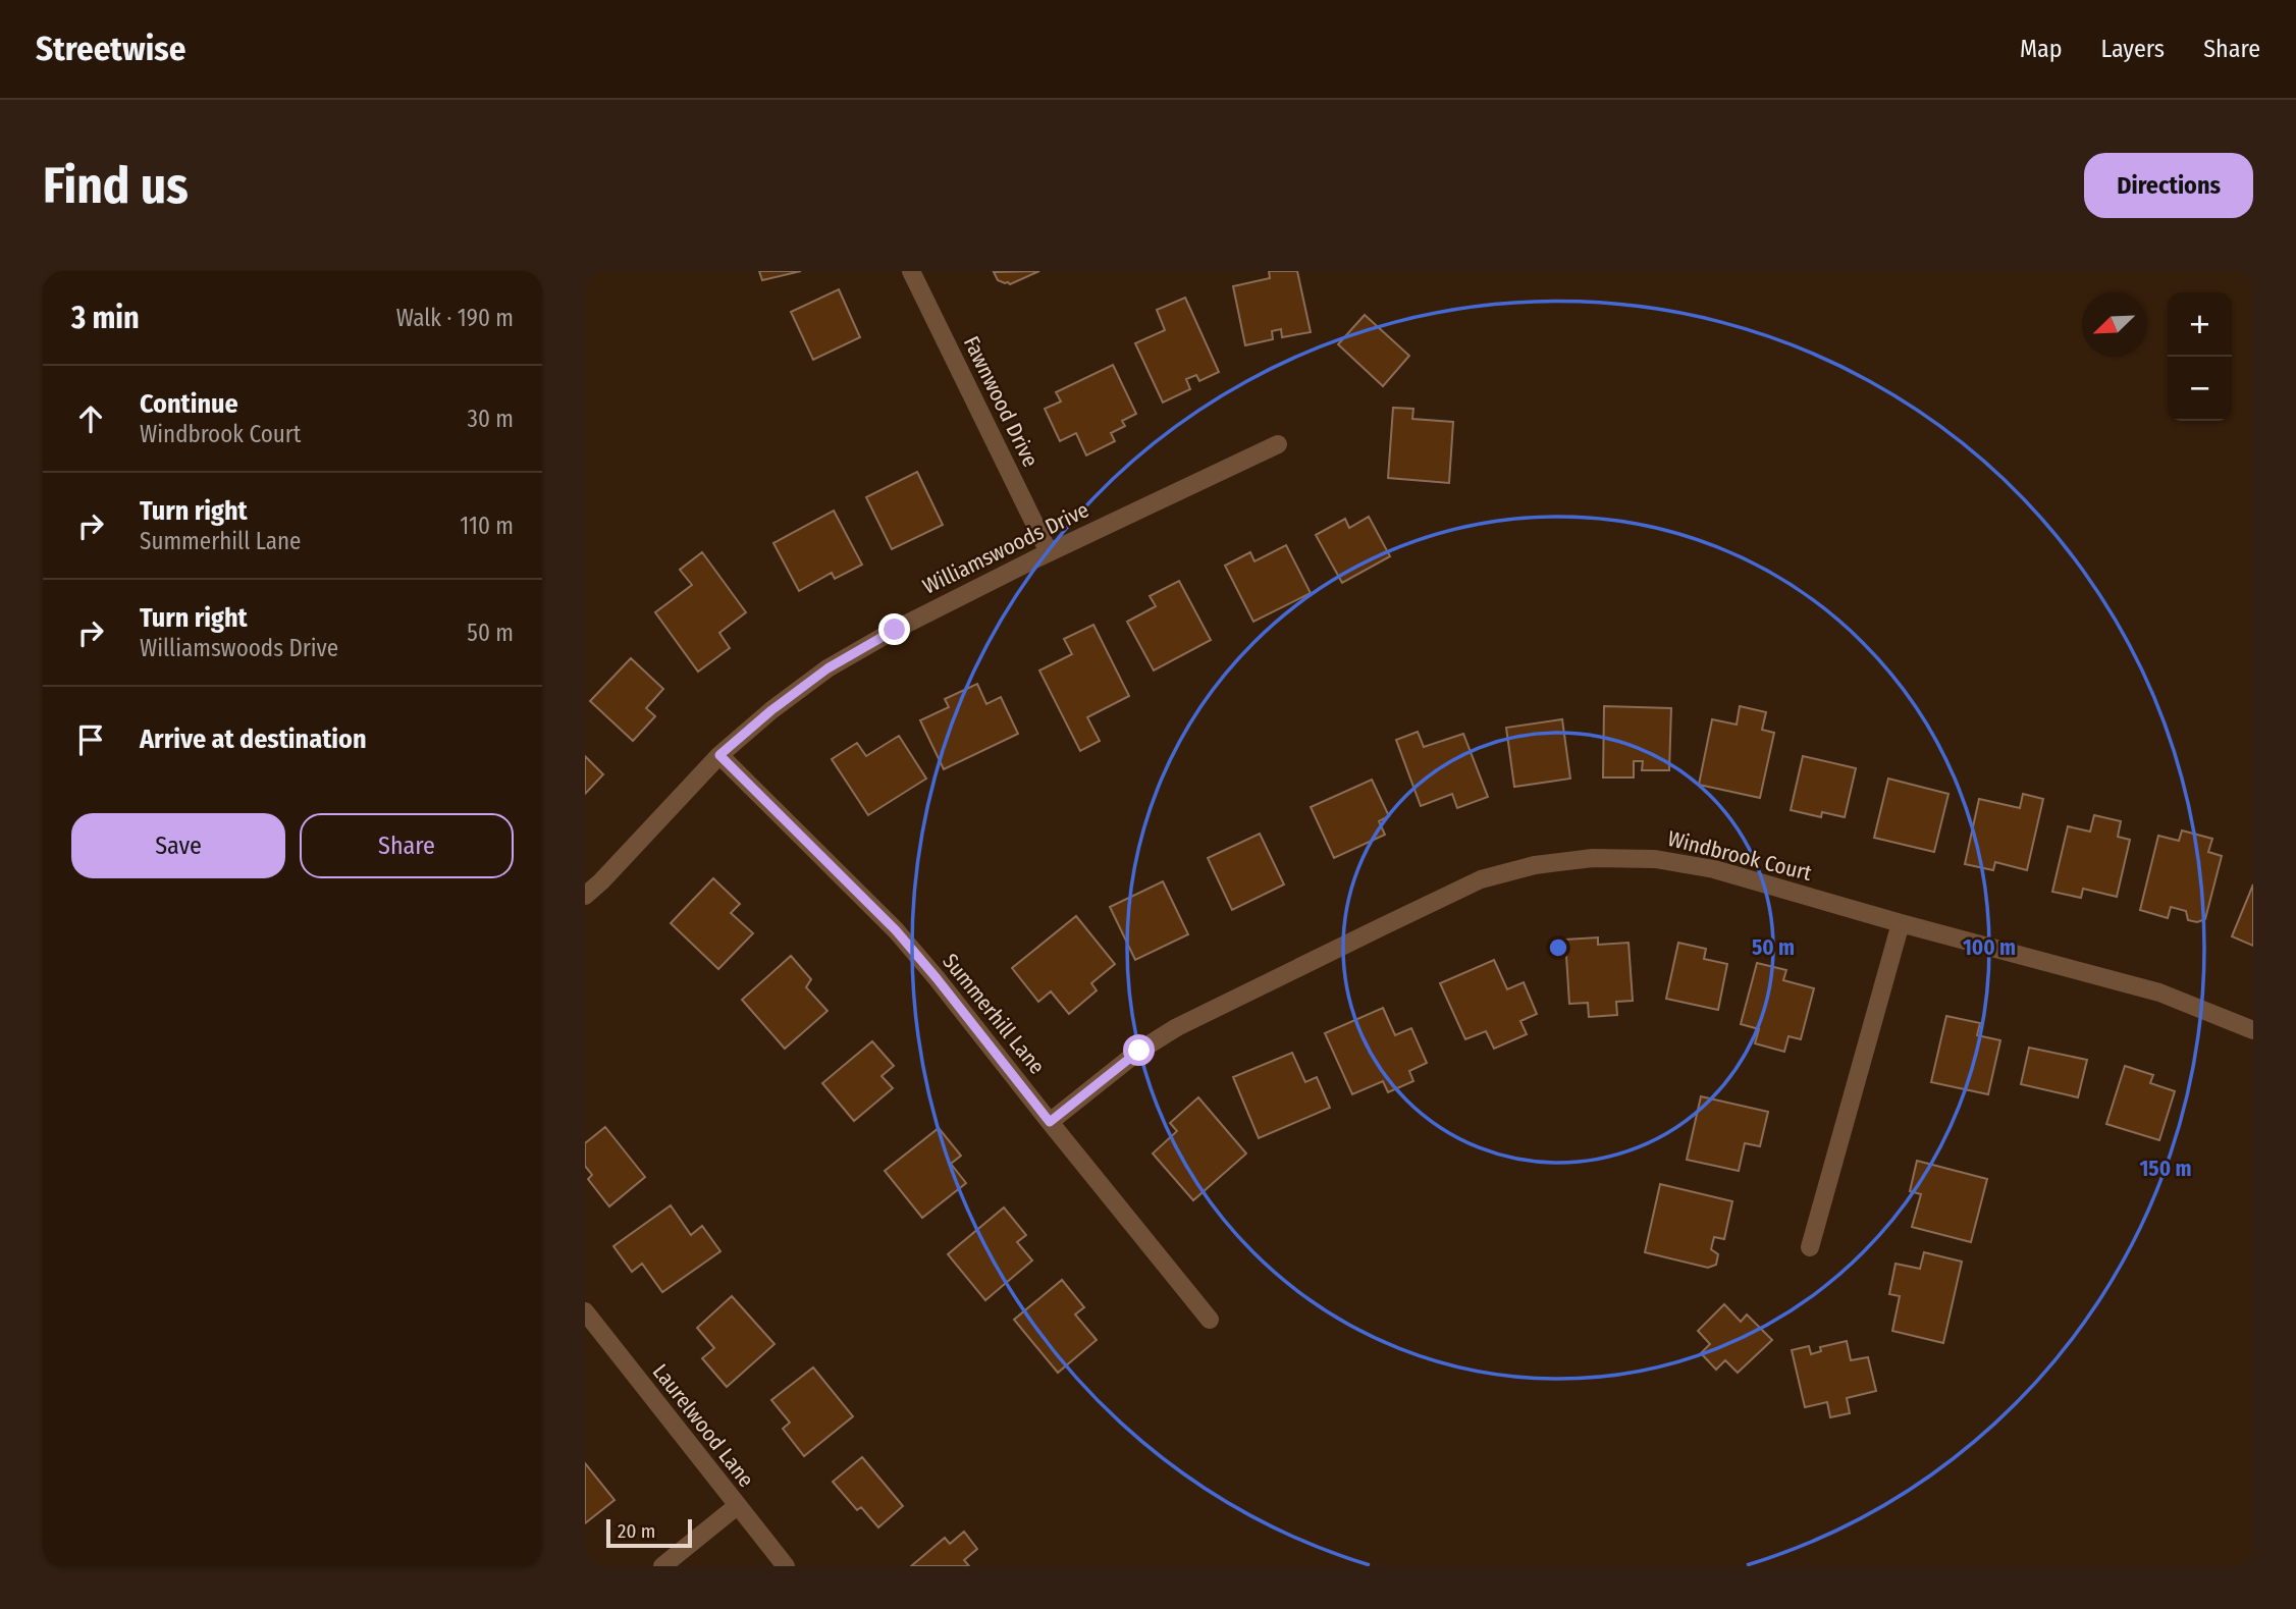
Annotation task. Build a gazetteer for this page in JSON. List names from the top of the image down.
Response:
{
  "streets": {
    "street": [
      "Fawnwood Drive",
      "Williamswoods Drive",
      "Windbrook Court",
      "Summerhill Lane",
      "Laurelwood Lane"
    ]
  },
  "crossings": [
    ["Fawnwood Drive", "Williamswoods Drive"],
    ["Williamswoods Drive", "Summerhill Lane"],
    ["Windbrook Court", "Summerhill Lane"]
  ],
  "scale_bar": "20 m",
  "north": "bottom left",
  "page": {
    "header": "Streetwise",
    "nav": ["Map", "Layers", "Share"],
    "buttons": [
      "Directions",
      ["Save", "Share"]
    ],
    "title": "Find us",
    "heading": ["3 min", "Walk · 190 m"],
    "map_buttons": ["+", "−"],
    "list": [
      ["Continue", "Windbrook Court", "30 m"],
      ["Turn right", "Summerhill Lane", "110 m"],
      ["Turn right", "Williamswoods Drive", "50 m"],
      "Arrive at destination"
    ],
    "scale": "20 m"
  },
  "rings": ["50 m", "100 m", "150 m"]
}
